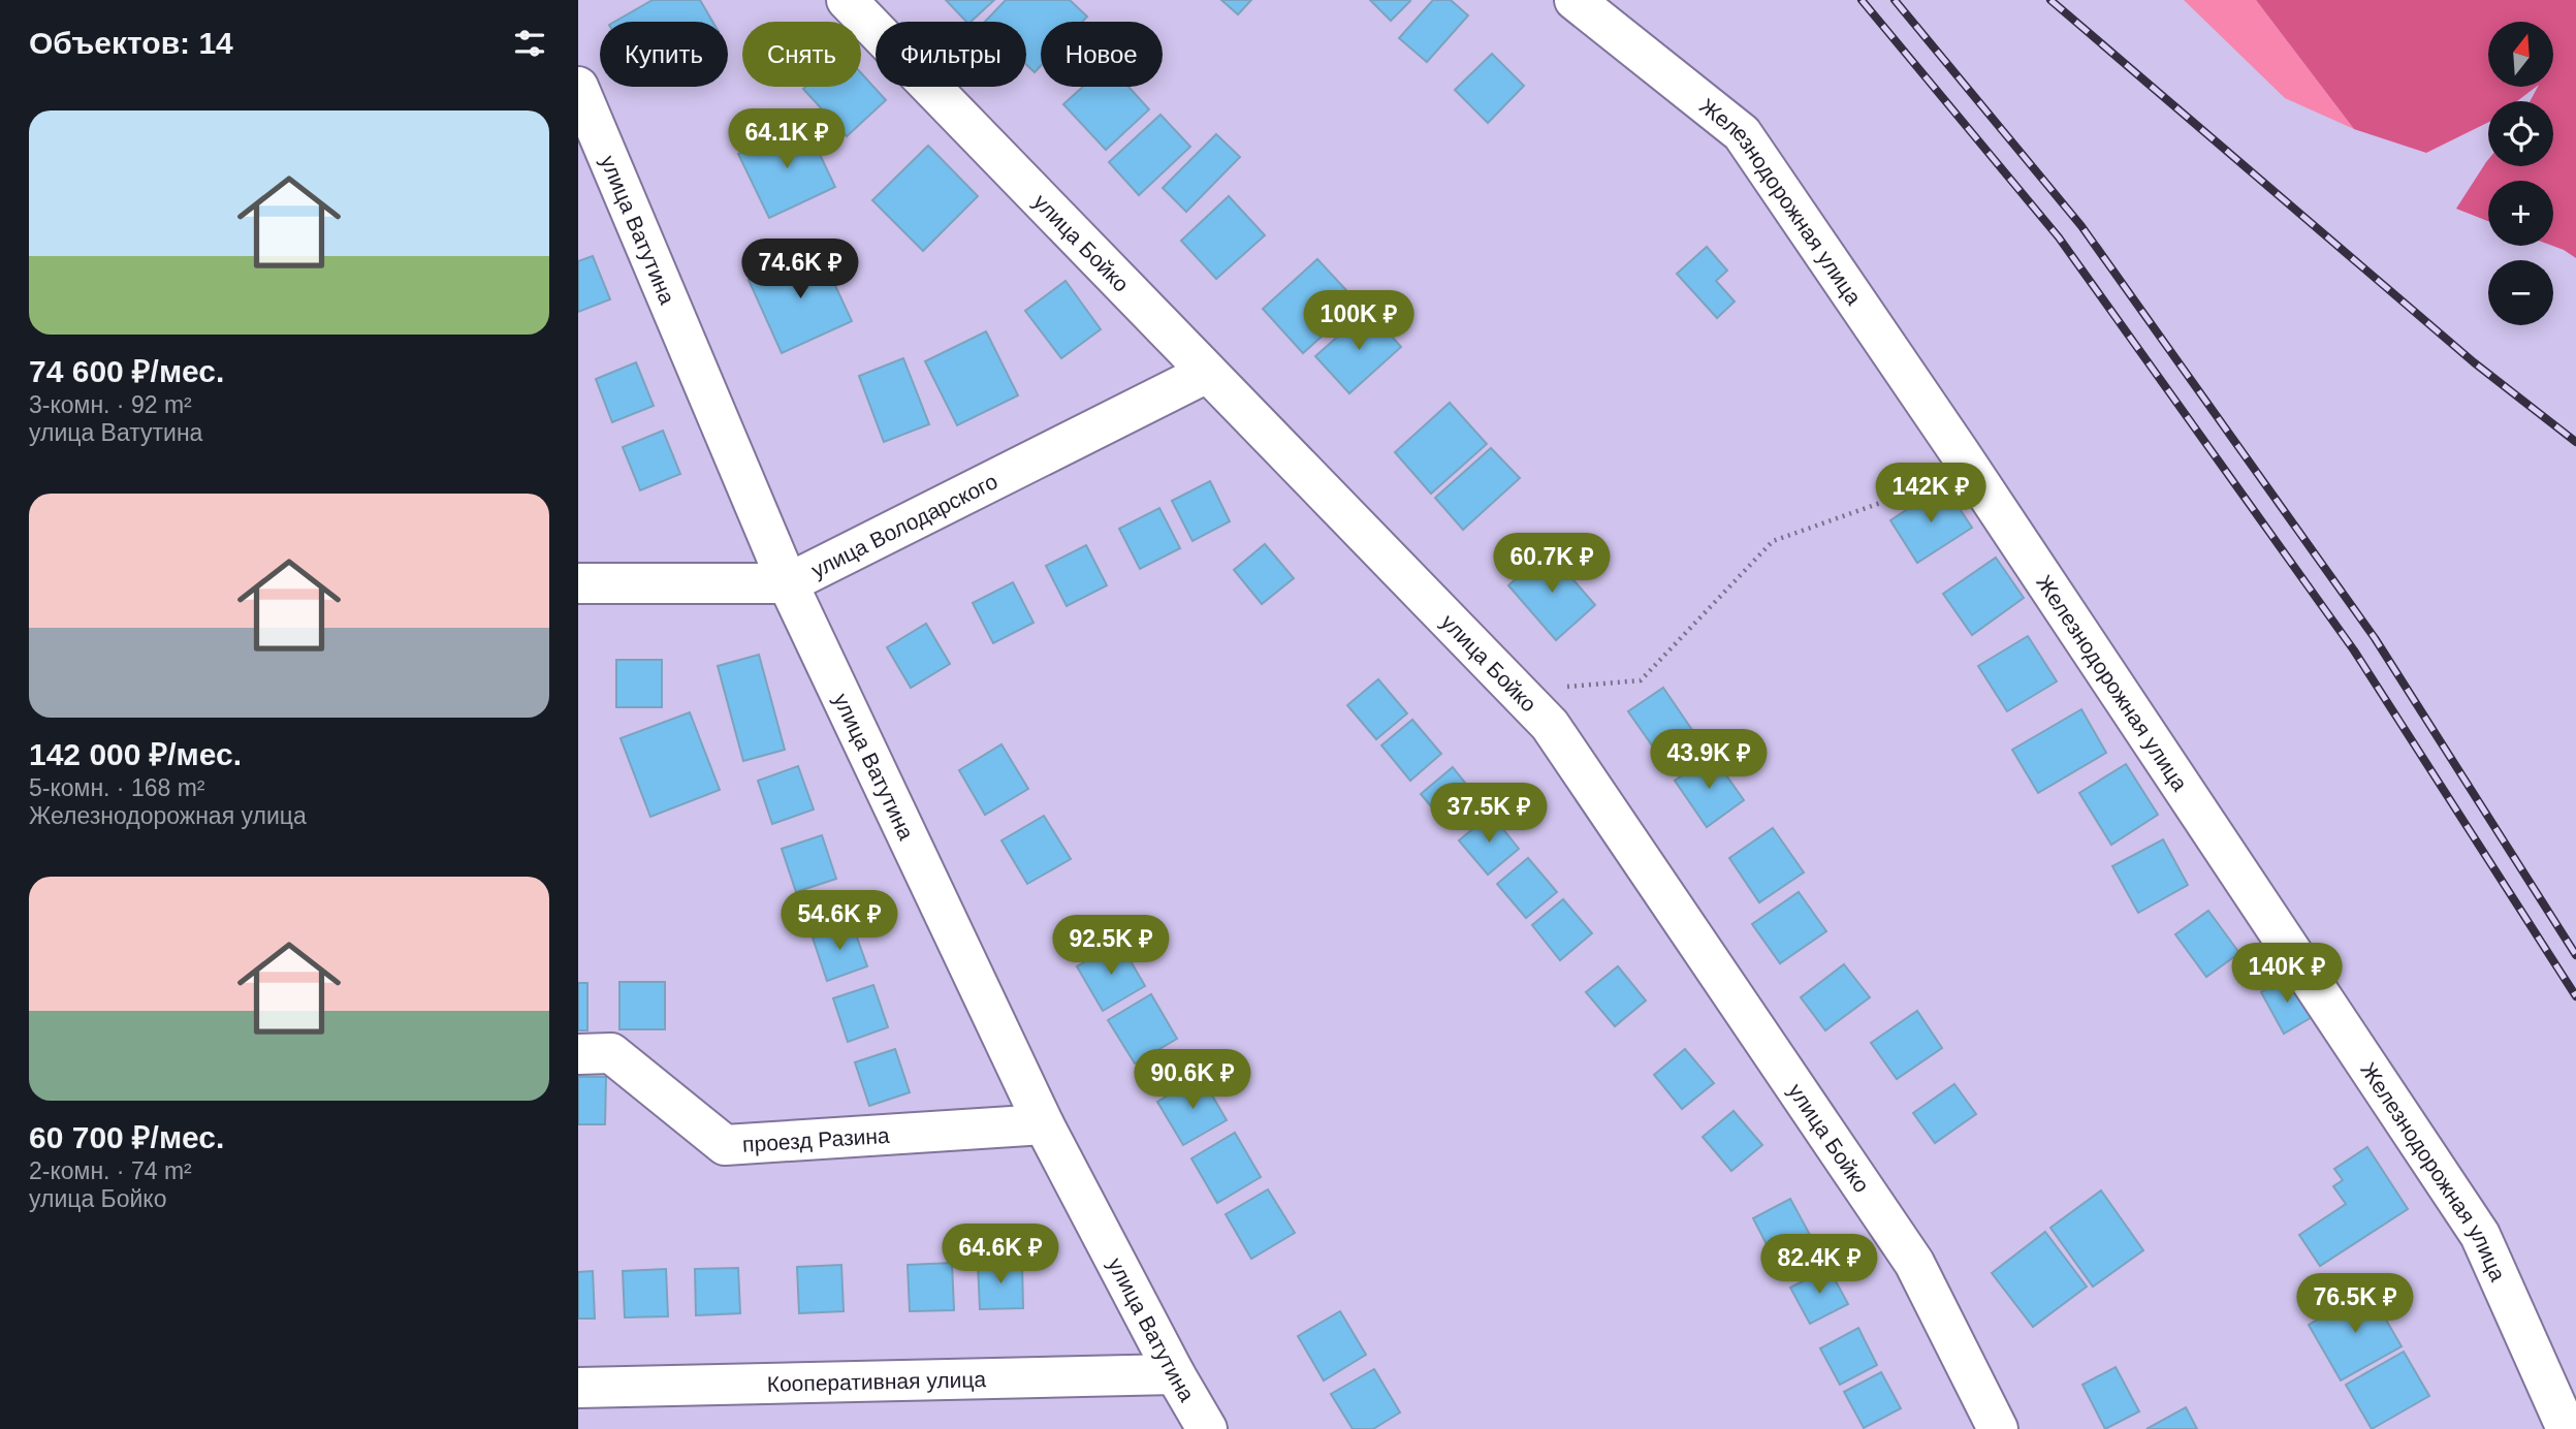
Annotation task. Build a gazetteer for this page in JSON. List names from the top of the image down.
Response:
{
  "streets": {
    "street": [
      "Железнодорожная улица",
      "улица Ватутина",
      "улица Бойко",
      "улица Володарского",
      "проезд Разина",
      "Кооперативная улица"
    ]
  },
  "crossings": [
    ["улица Ватутина", "улица Володарского"],
    ["улица Ватутина", "проезд Разина"],
    ["улица Ватутина", "Кооперативная улица"],
    ["улица Бойко", "улица Володарского"]
  ],
  "north": "top",
  "page": {
    "heading": "Объектов: 14",
    "map_buttons": ["+", "−"],
    "chip": [
      "Купить",
      "Снять",
      "Фильтры",
      "Новое"
    ],
    "list": [
      {
        "name": "74 600 ₽/мес.",
        "note": "3-комн. · 92 m² · улица Ватутина"
      },
      {
        "name": "142 000 ₽/мес.",
        "note": "5-комн. · 168 m² · Железнодорожная улица"
      },
      {
        "name": "60 700 ₽/мес.",
        "note": "2-комн. · 74 m² · улица Бойко"
      }
    ],
    "price": [
      "64.1K ₽",
      "74.6K ₽",
      "100K ₽",
      "142K ₽",
      "60.7K ₽",
      "43.9K ₽",
      "37.5K ₽",
      "54.6K ₽",
      "92.5K ₽",
      "140K ₽",
      "90.6K ₽",
      "64.6K ₽",
      "82.4K ₽",
      "76.5K ₽"
    ]
  }
}
